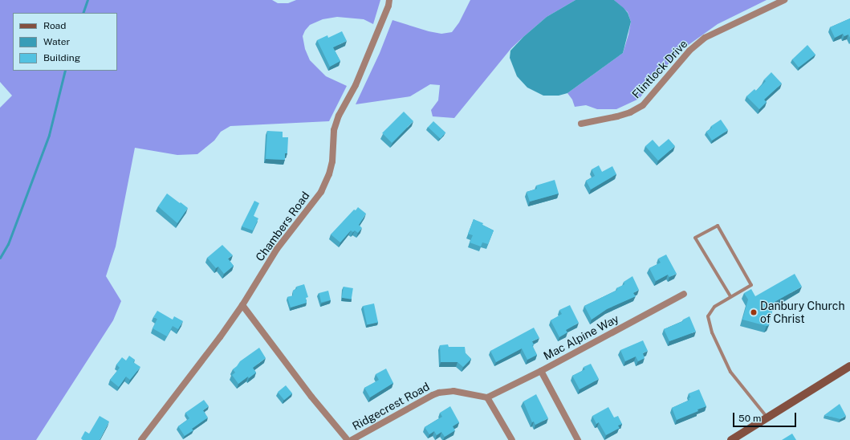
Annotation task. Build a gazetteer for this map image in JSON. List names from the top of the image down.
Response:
{
  "streets": {
    "street": [
      "Flintlock Drive",
      "Chambers Road",
      "Mac Alpine Way",
      "Ridgecrest Road"
    ]
  },
  "crossings": [
    ["Chambers Road", "Ridgecrest Road"],
    ["Mac Alpine Way", "Ridgecrest Road"]
  ],
  "places": ["Danbury Church of Christ"],
  "legend": ["Road", "Water", "Building"],
  "scale_bar": "50 m"
}
